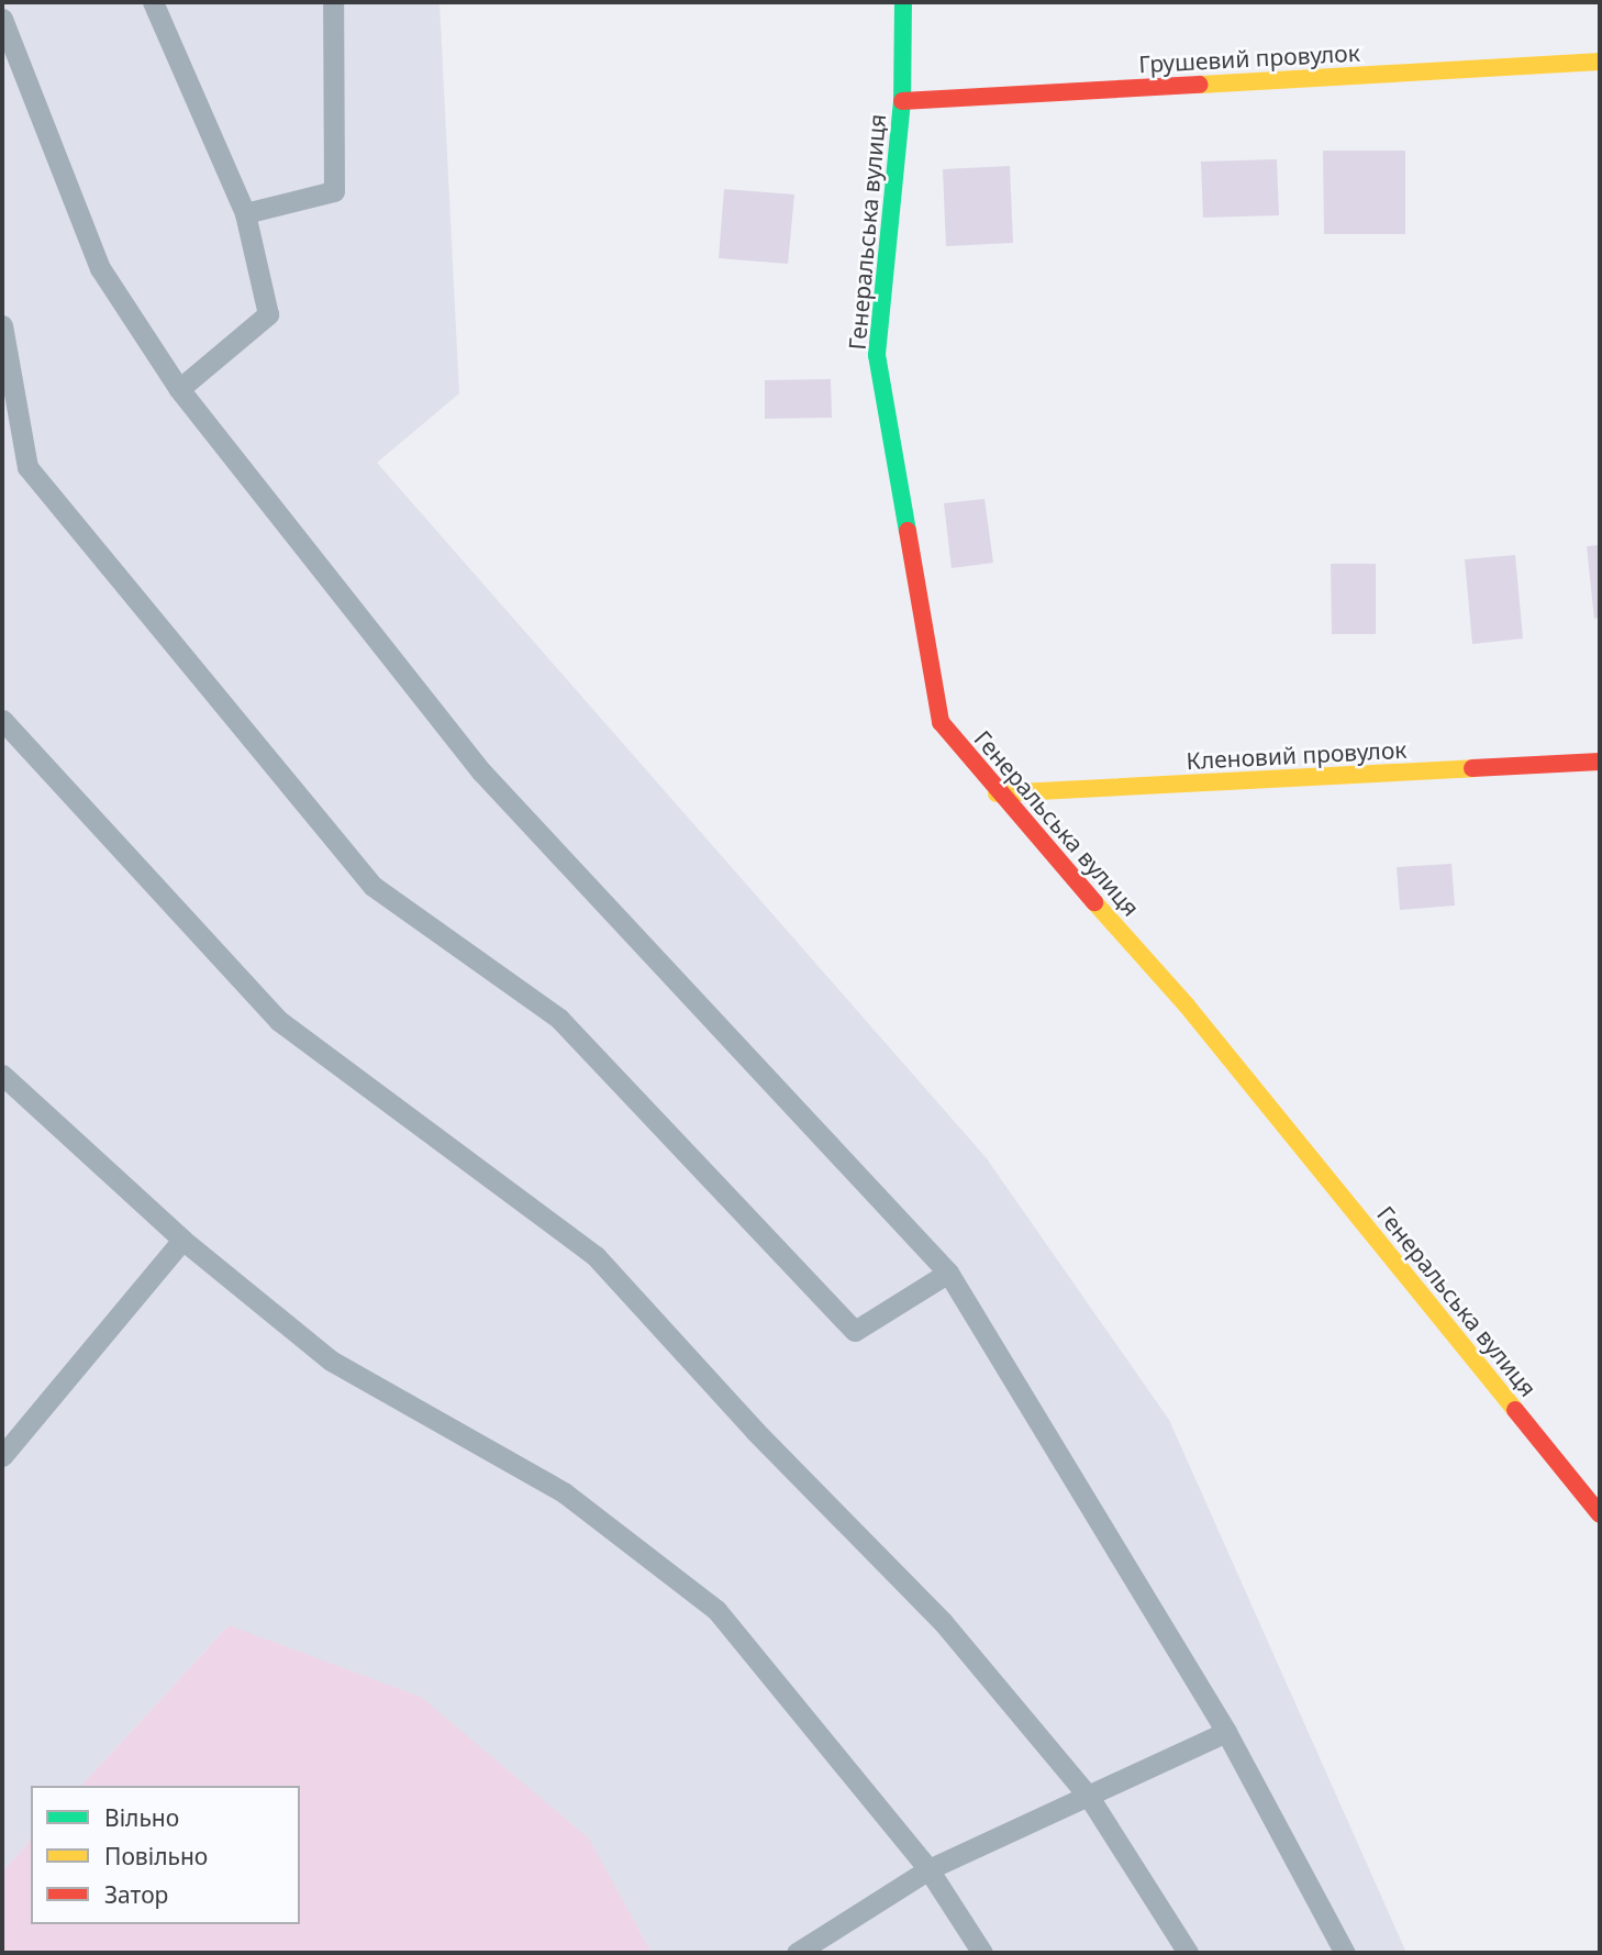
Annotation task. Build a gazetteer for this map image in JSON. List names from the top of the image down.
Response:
{
  "streets": {
    "street": ["Грушевий провулок", "Генеральська вулиця", "Кленовий провулок"]
  },
  "crossings": [
    ["Грушевий провулок", "Генеральська вулиця"],
    ["Генеральська вулиця", "Кленовий провулок"]
  ],
  "legend": ["Вільно", "Повільно", "Затор"]
}
